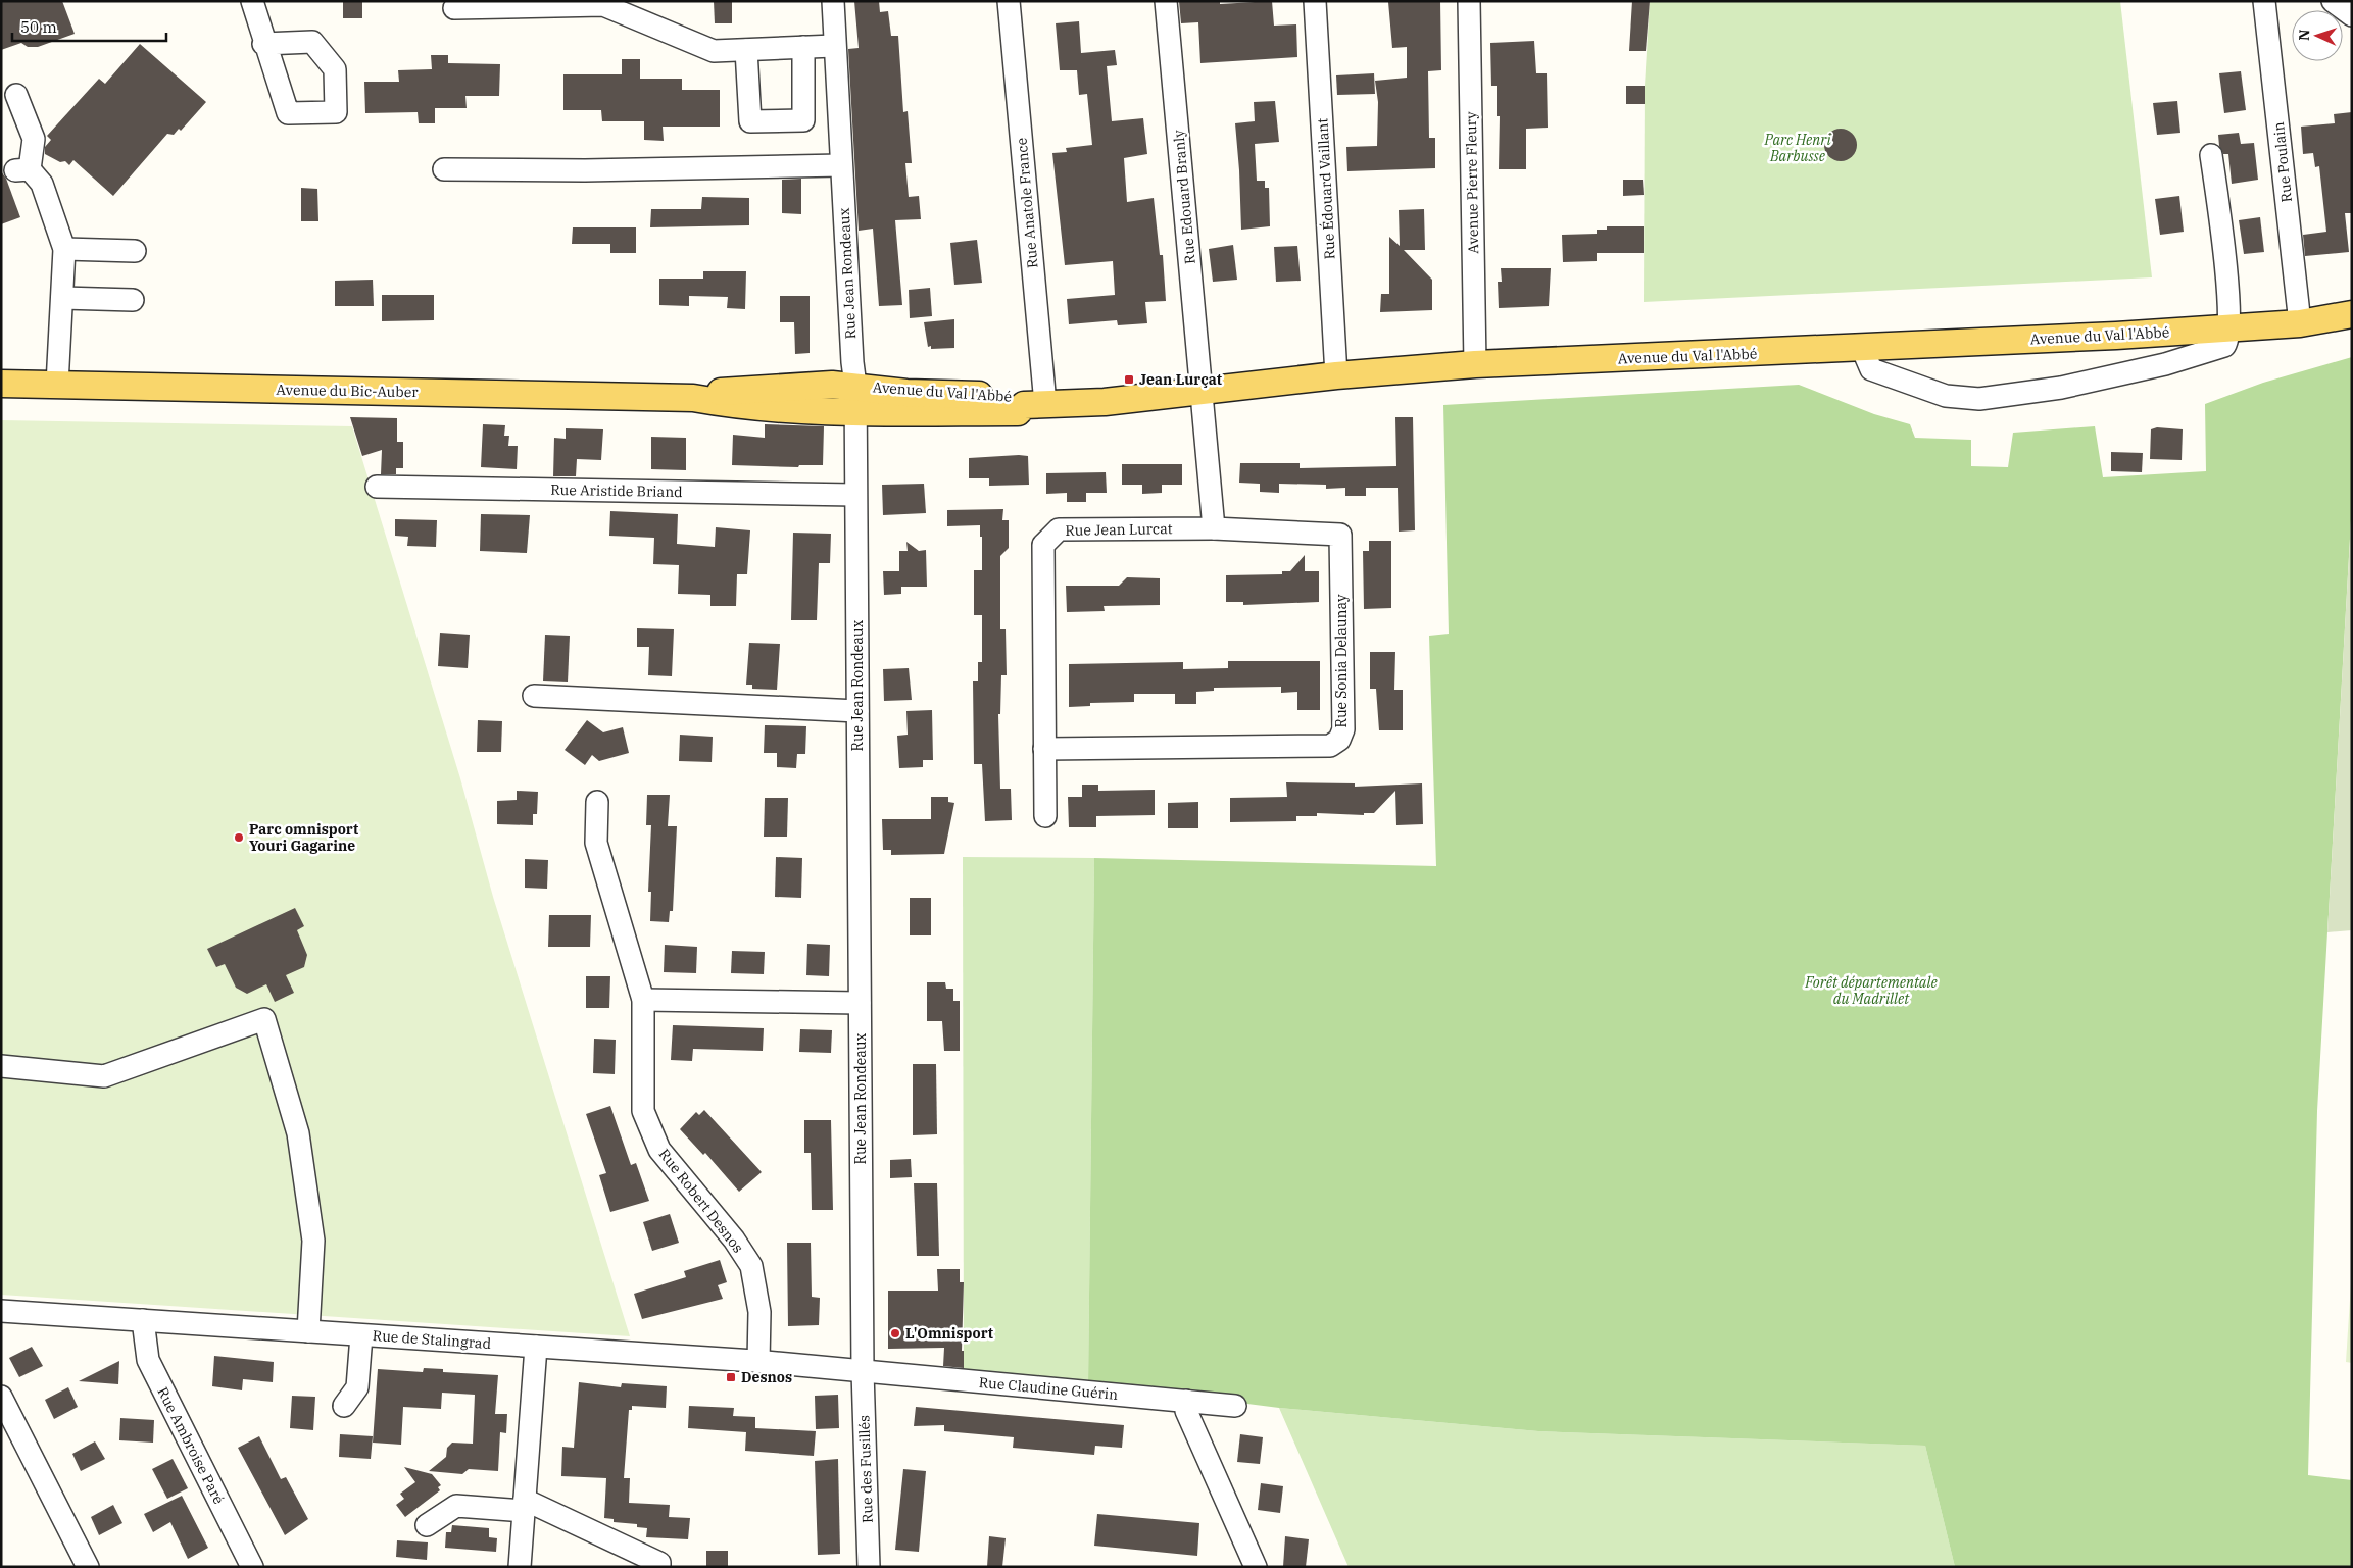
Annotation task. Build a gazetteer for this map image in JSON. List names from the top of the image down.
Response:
{
  "streets": {
    "main road": ["Avenue du Val l'Abbé", "Avenue du Bic-Auber"],
    "street": [
      "Rue Poulain",
      "Avenue Pierre Fleury",
      "Rue Édouard Vaillant",
      "Rue Edouard Branly",
      "Rue Anatole France",
      "Rue Jean Rondeaux",
      "Rue Aristide Briand",
      "Rue Jean Lurcat",
      "Rue Sonia Delaunay",
      "Rue Robert Desnos",
      "Rue de Stalingrad",
      "Rue Claudine Guérin",
      "Rue Ambroise Paré",
      "Rue des Fusillés"
    ]
  },
  "crossings": [
    ["Rue Poulain", "Avenue du Val l'Abbé"],
    ["Avenue Pierre Fleury", "Avenue du Val l'Abbé"],
    ["Rue Édouard Vaillant", "Avenue du Val l'Abbé"],
    ["Rue Edouard Branly", "Avenue du Val l'Abbé"],
    ["Rue Anatole France", "Avenue du Val l'Abbé"],
    ["Rue Jean Rondeaux", "Avenue du Val l'Abbé"],
    ["Rue Jean Rondeaux", "Avenue du Bic-Auber"],
    ["Rue Jean Rondeaux", "Rue Aristide Briand"],
    ["Rue Jean Rondeaux", "Rue de Stalingrad"],
    ["Rue Jean Rondeaux", "Rue Claudine Guérin"],
    ["Rue Jean Rondeaux", "Rue des Fusillés"],
    ["Avenue du Val l'Abbé", "Avenue du Bic-Auber"],
    ["Rue Jean Lurcat", "Rue Sonia Delaunay"],
    ["Rue Robert Desnos", "Rue de Stalingrad"],
    ["Rue de Stalingrad", "Rue Claudine Guérin"],
    ["Rue de Stalingrad", "Rue Ambroise Paré"],
    ["Rue de Stalingrad", "Rue des Fusillés"],
    ["Rue Claudine Guérin", "Rue des Fusillés"]
  ],
  "parks": ["Parc Henri Barbusse", "Forêt départementale du Madrillet"],
  "places": {
    "transit": ["Jean Lurçat", "Desnos"],
    "other": ["Parc omnisport Youri Gagarine", "L'Omnisport"]
  },
  "scale_bar": "50 m",
  "north": "left"
}
